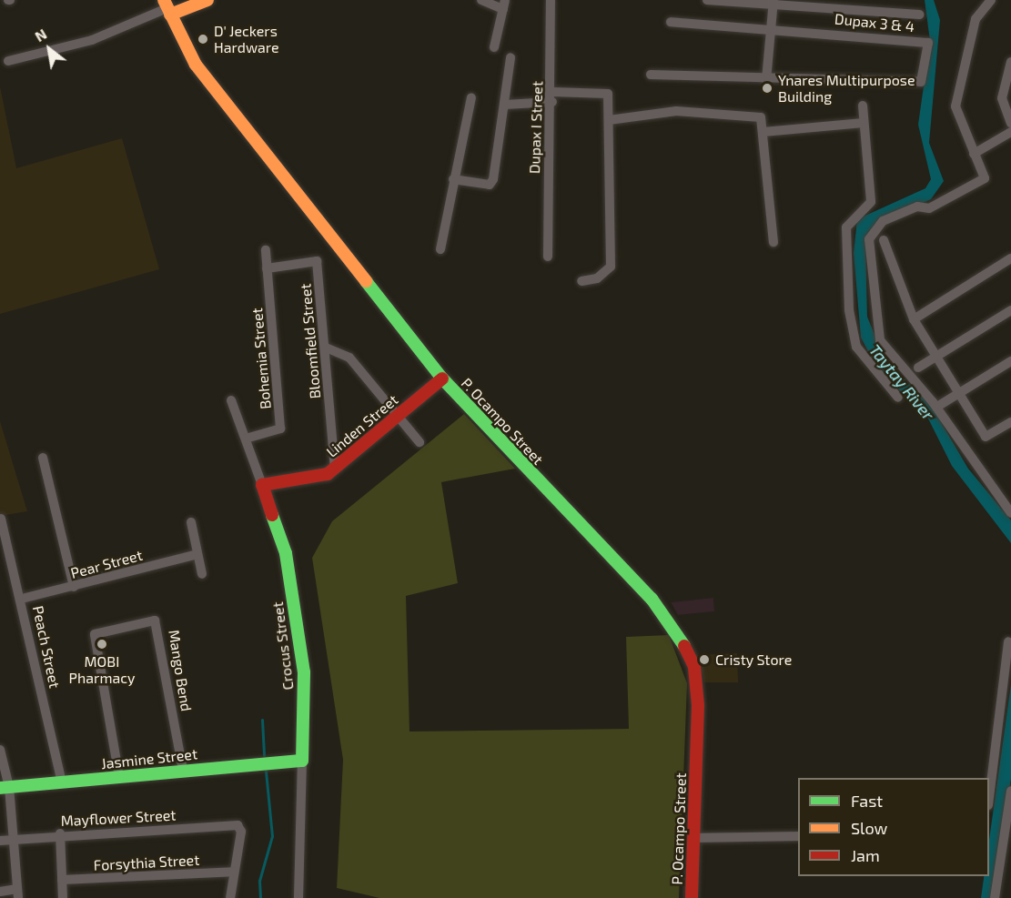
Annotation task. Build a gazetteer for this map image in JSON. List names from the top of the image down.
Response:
{
  "streets": {
    "street": [
      "Dupax 3 & 4",
      "Dupax I Street",
      "Bloomfield Street",
      "Bohemia Street",
      "P. Ocampo Street",
      "Linden Street",
      "Pear Street",
      "Crocus Street",
      "Peach Street",
      "Mango Bend",
      "Jasmine Street",
      "Mayflower Street",
      "Forsythia Street"
    ]
  },
  "crossings": [
    ["Bloomfield Street", "Bohemia Street"],
    ["Bloomfield Street", "Linden Street"],
    ["Bohemia Street", "Crocus Street"],
    ["P. Ocampo Street", "Linden Street"],
    ["Linden Street", "Crocus Street"],
    ["Pear Street", "Peach Street"],
    ["Crocus Street", "Jasmine Street"],
    ["Peach Street", "Jasmine Street"],
    ["Mango Bend", "Jasmine Street"],
    ["Mayflower Street", "Forsythia Street"]
  ],
  "water": ["Taytay River"],
  "places": [
    "D' Jeckers Hardware",
    "Ynares Multipurpose Building",
    "MOBI Pharmacy",
    "Cristy Store"
  ],
  "legend": ["Fast", "Slow", "Jam"],
  "north": "top left"
}
